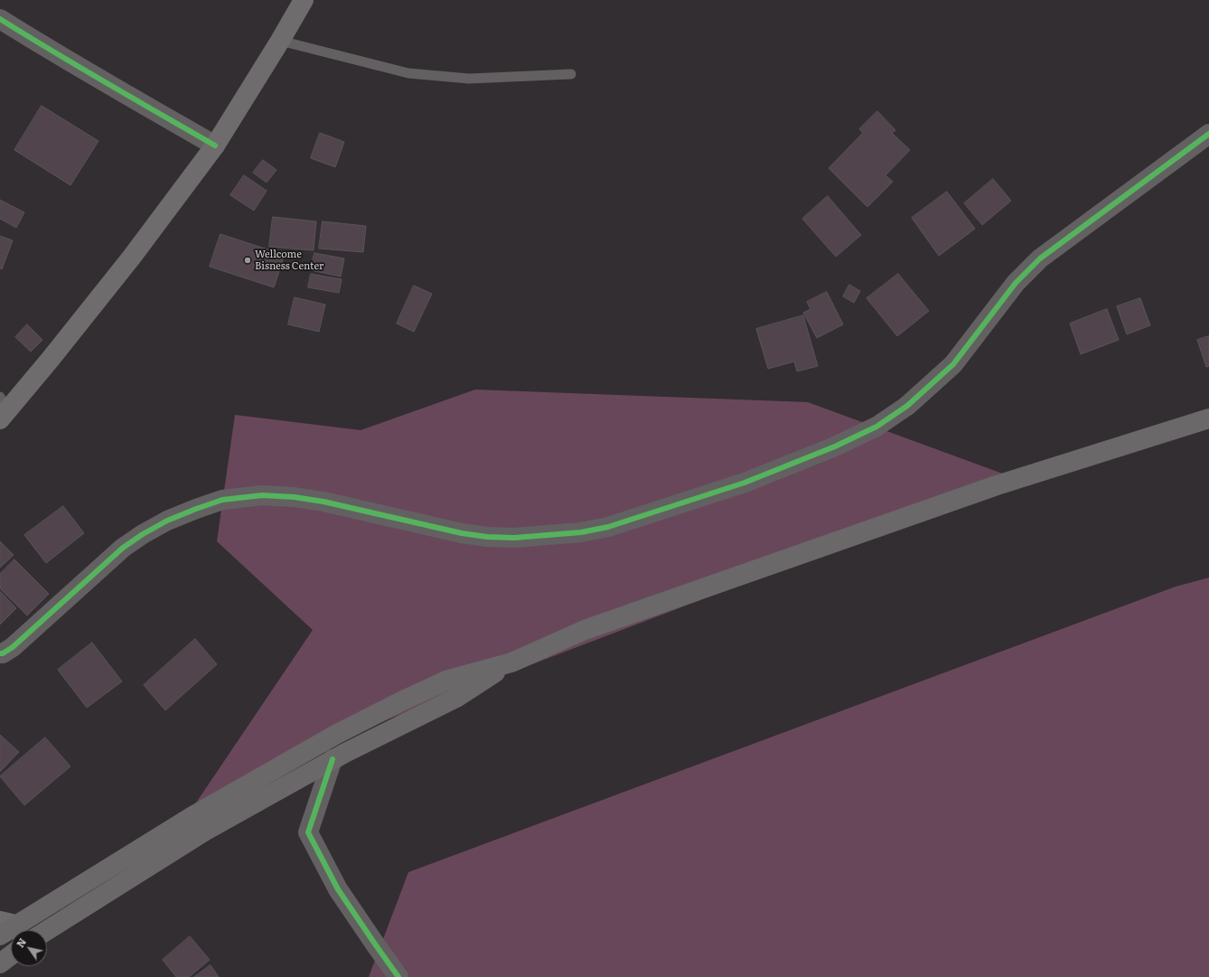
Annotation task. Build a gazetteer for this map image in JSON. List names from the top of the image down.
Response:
{
  "places": ["Wellcome Bisness Center"],
  "north": "top left"
}
